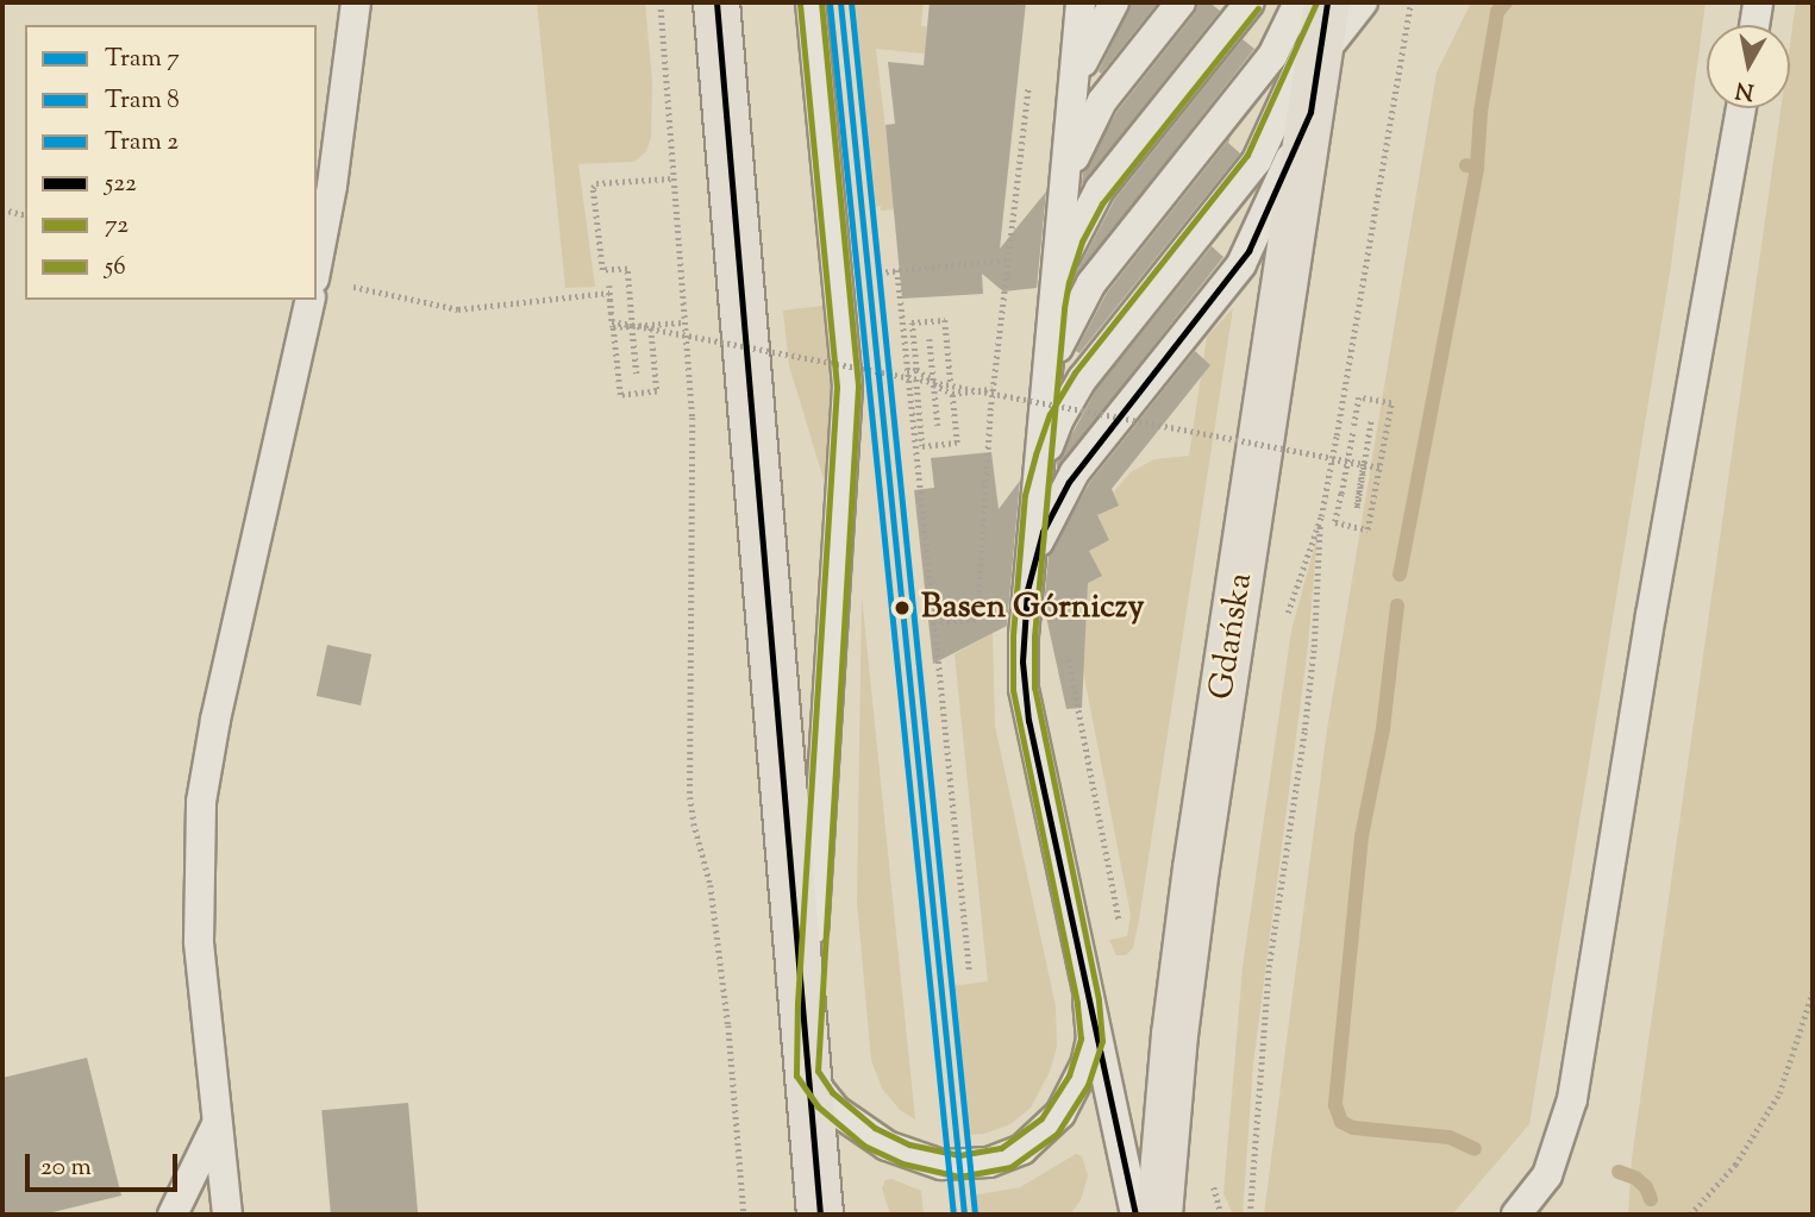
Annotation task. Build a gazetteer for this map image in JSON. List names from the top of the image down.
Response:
{
  "streets": {
    "main road": ["Gdańska"]
  },
  "places": ["Basen Górniczy"],
  "lines": [
    "tram line 7",
    "tram line 2",
    "transit line 522",
    "transit line 56",
    "tram line 8",
    "transit line 72"
  ],
  "legend": [
    "Tram 7",
    "Tram 8",
    "Tram 2",
    "522",
    "72",
    "56"
  ],
  "scale_bar": "20 m",
  "north": "bottom"
}
